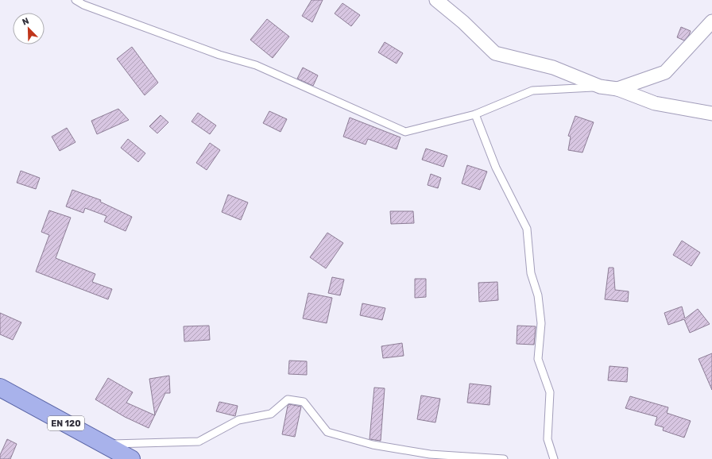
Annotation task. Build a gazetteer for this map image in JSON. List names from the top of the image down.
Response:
{
  "streets": {
    "main road": ["EN 120"]
  },
  "north": "top left"
}
